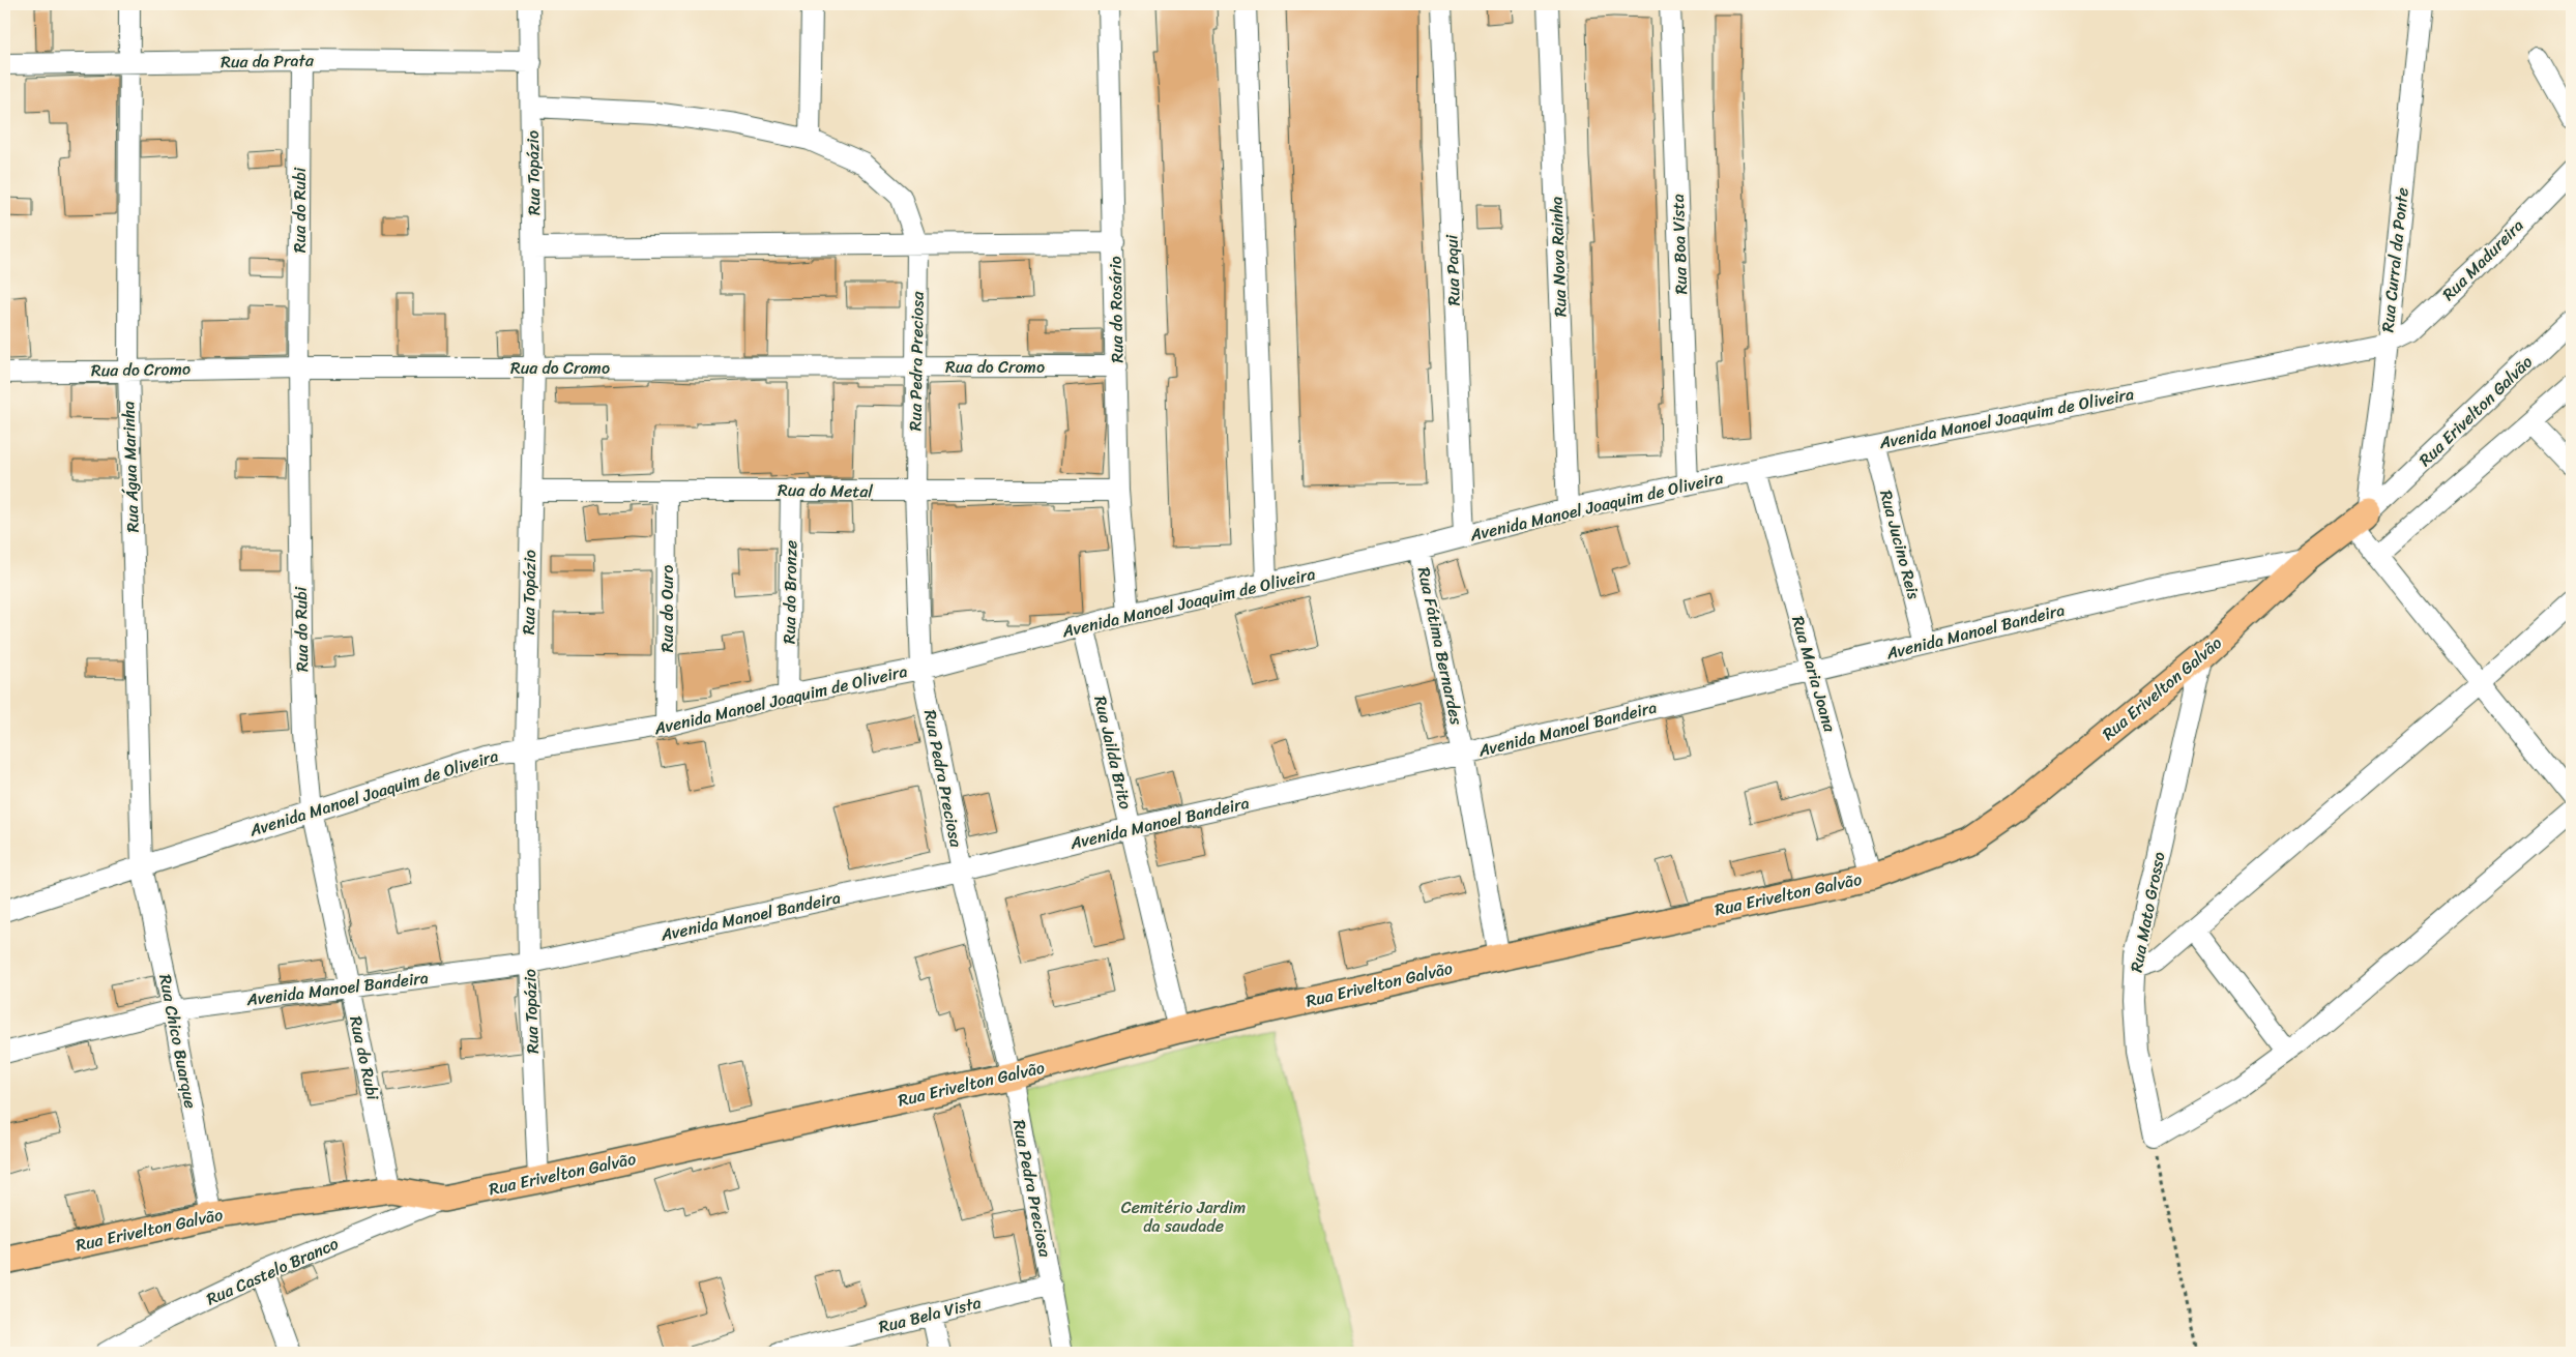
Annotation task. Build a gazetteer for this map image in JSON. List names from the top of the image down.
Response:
{
  "streets": {
    "main road": ["Rua Erivelton Galvão"],
    "street": [
      "Rua da Prata",
      "Rua Topázio",
      "Rua do Rubi",
      "Rua Boa Vista",
      "Rua Nova Rainha",
      "Rua Curral da Ponte",
      "Rua Madureira",
      "Rua Paqui",
      "Rua do Rosário",
      "Rua Pedra Preciosa",
      "Rua do Cromo",
      "Avenida Manoel Joaquim de Oliveira",
      "Rua Água Marinha",
      "Rua do Metal",
      "Rua Jucino Reis",
      "Rua do Bronze",
      "Rua do Ouro",
      "Avenida Manoel Bandeira",
      "Rua Fátima Bernardes",
      "Rua Maria Joana",
      "Rua Jailda Brito",
      "Rua Mato Grosso",
      "Rua Chico Buarque",
      "Rua Castelo Branco",
      "Rua Bela Vista"
    ]
  },
  "crossings": [
    ["Rua da Prata", "Rua Topázio"],
    ["Rua da Prata", "Rua do Rubi"],
    ["Rua da Prata", "Rua Água Marinha"],
    ["Rua Topázio", "Rua do Cromo"],
    ["Rua Topázio", "Rua Erivelton Galvão"],
    ["Rua Topázio", "Avenida Manoel Joaquim de Oliveira"],
    ["Rua Topázio", "Rua do Metal"],
    ["Rua Topázio", "Avenida Manoel Bandeira"],
    ["Rua do Rubi", "Rua do Cromo"],
    ["Rua do Rubi", "Rua Erivelton Galvão"],
    ["Rua do Rubi", "Avenida Manoel Joaquim de Oliveira"],
    ["Rua do Rubi", "Avenida Manoel Bandeira"],
    ["Rua Boa Vista", "Avenida Manoel Joaquim de Oliveira"],
    ["Rua Nova Rainha", "Avenida Manoel Joaquim de Oliveira"],
    ["Rua Curral da Ponte", "Rua Madureira"],
    ["Rua Curral da Ponte", "Rua Erivelton Galvão"],
    ["Rua Curral da Ponte", "Avenida Manoel Joaquim de Oliveira"],
    ["Rua Madureira", "Avenida Manoel Joaquim de Oliveira"],
    ["Rua Paqui", "Avenida Manoel Joaquim de Oliveira"],
    ["Rua do Rosário", "Rua do Cromo"],
    ["Rua do Rosário", "Avenida Manoel Joaquim de Oliveira"],
    ["Rua do Rosário", "Rua do Metal"],
    ["Rua Pedra Preciosa", "Rua do Cromo"],
    ["Rua Pedra Preciosa", "Rua Erivelton Galvão"],
    ["Rua Pedra Preciosa", "Avenida Manoel Joaquim de Oliveira"],
    ["Rua Pedra Preciosa", "Rua do Metal"],
    ["Rua Pedra Preciosa", "Avenida Manoel Bandeira"],
    ["Rua Pedra Preciosa", "Rua Bela Vista"],
    ["Rua do Cromo", "Rua Água Marinha"],
    ["Rua Erivelton Galvão", "Avenida Manoel Bandeira"],
    ["Rua Erivelton Galvão", "Rua Fátima Bernardes"],
    ["Rua Erivelton Galvão", "Rua Maria Joana"],
    ["Rua Erivelton Galvão", "Rua Jailda Brito"],
    ["Rua Erivelton Galvão", "Rua Mato Grosso"],
    ["Rua Erivelton Galvão", "Rua Chico Buarque"],
    ["Rua Erivelton Galvão", "Rua Castelo Branco"],
    ["Avenida Manoel Joaquim de Oliveira", "Rua Água Marinha"],
    ["Avenida Manoel Joaquim de Oliveira", "Rua Jucino Reis"],
    ["Avenida Manoel Joaquim de Oliveira", "Rua do Bronze"],
    ["Avenida Manoel Joaquim de Oliveira", "Rua do Ouro"],
    ["Avenida Manoel Joaquim de Oliveira", "Rua Fátima Bernardes"],
    ["Avenida Manoel Joaquim de Oliveira", "Rua Maria Joana"],
    ["Avenida Manoel Joaquim de Oliveira", "Rua Jailda Brito"],
    ["Avenida Manoel Joaquim de Oliveira", "Rua Chico Buarque"],
    ["Rua Água Marinha", "Rua Chico Buarque"],
    ["Rua do Metal", "Rua do Bronze"],
    ["Rua do Metal", "Rua do Ouro"],
    ["Rua Jucino Reis", "Avenida Manoel Bandeira"],
    ["Avenida Manoel Bandeira", "Rua Fátima Bernardes"],
    ["Avenida Manoel Bandeira", "Rua Maria Joana"],
    ["Avenida Manoel Bandeira", "Rua Jailda Brito"],
    ["Avenida Manoel Bandeira", "Rua Chico Buarque"]
  ],
  "parks": ["Cemitério Jardim da saudade"]
}
